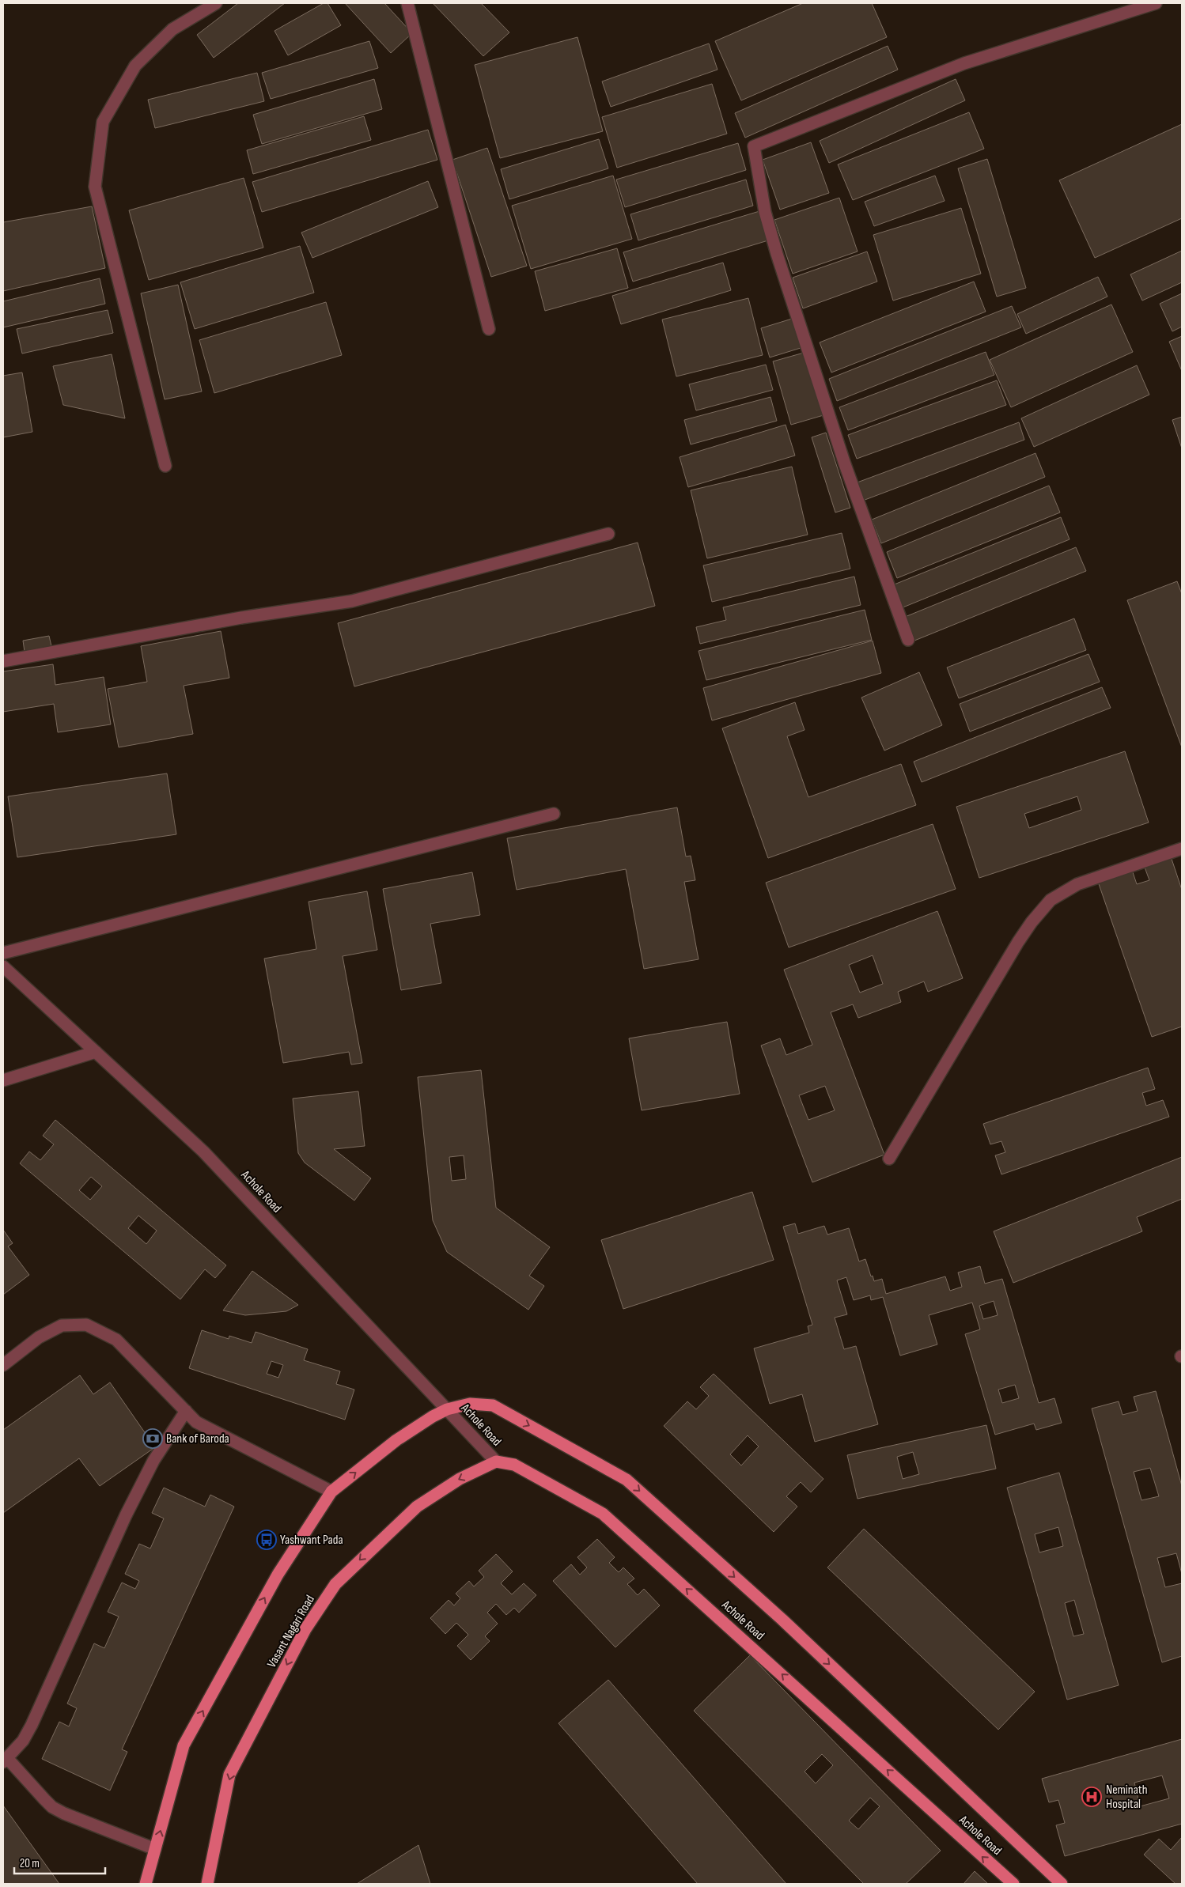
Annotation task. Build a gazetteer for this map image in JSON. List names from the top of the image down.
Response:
{
  "streets": {
    "main road": ["Achole Road", "Vasant Nagari Road"]
  },
  "crossings": [
    ["Achole Road", "Vasant Nagari Road"]
  ],
  "places": {
    "bank": ["Bank of Baroda"],
    "bus stop": ["Yashwant Pada"],
    "hospital": ["Neminath Hospital"]
  },
  "scale_bar": "20 m"
}
